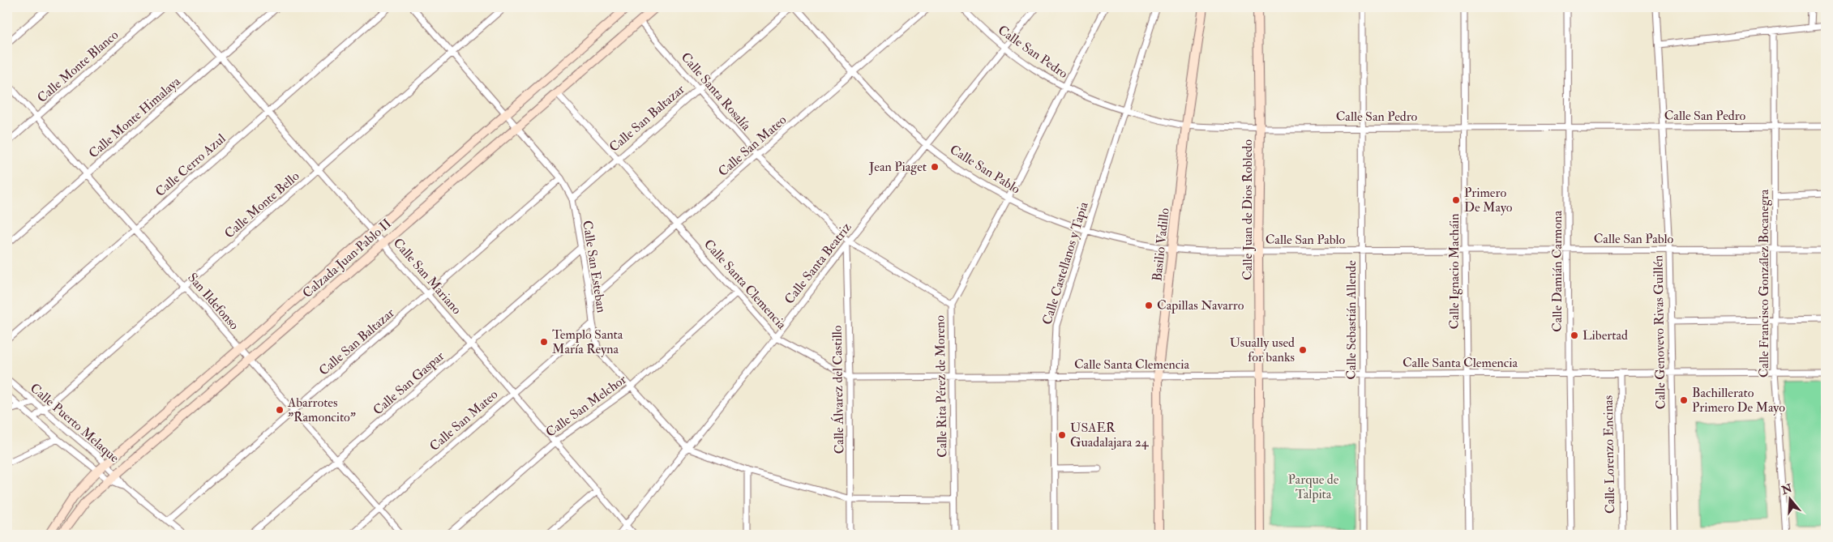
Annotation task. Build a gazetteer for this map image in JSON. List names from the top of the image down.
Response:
{
  "streets": {
    "main road": ["Calle Juan de Dios Robledo", "Basilio Vadillo", "Calzada Juan Pablo II"],
    "street": [
      "Calle San Pedro",
      "Calle Monte Blanco",
      "Calle Santa Rosalía",
      "Calle Monte Himalaya",
      "Calle San Baltazar",
      "Calle San Mateo",
      "Calle Cerro Azul",
      "Calle San Pablo",
      "Calle Monte Bello",
      "Calle Santa Beatriz",
      "Calle Castellanos y Tapia",
      "Calle San Esteban",
      "Calle Ignacio Macháin",
      "Calle Damián Carmona",
      "Calle San Mariano",
      "Calle Francisco González Bocanegra",
      "Calle Santa Clemencia",
      "San Ildefonso",
      "Calle Sebastián Allende",
      "Calle Genovevo Rivas Guillén",
      "Calle San Gaspar",
      "Calle Rita Pérez de Moreno",
      "Calle Álvarez del Castillo",
      "Calle San Melchor",
      "Calle Puerto Melaque",
      "Calle Lorenzo Encinas"
    ]
  },
  "crossings": [
    ["Calle San Pedro", "Calle Juan de Dios Robledo"],
    ["Calle San Pedro", "Basilio Vadillo"],
    ["Calle San Pedro", "Calle Santa Beatriz"],
    ["Calle San Pedro", "Calle Castellanos y Tapia"],
    ["Calle San Pedro", "Calle Ignacio Macháin"],
    ["Calle San Pedro", "Calle Damián Carmona"],
    ["Calle San Pedro", "Calle Francisco González Bocanegra"],
    ["Calle San Pedro", "Calle Sebastián Allende"],
    ["Calle San Pedro", "Calle Genovevo Rivas Guillén"],
    ["Calle San Pedro", "Calle Rita Pérez de Moreno"],
    ["Calle Monte Blanco", "San Ildefonso"],
    ["Calle Santa Rosalía", "Calle San Baltazar"],
    ["Calle Santa Rosalía", "Calle San Mateo"],
    ["Calle Santa Rosalía", "Calzada Juan Pablo II"],
    ["Calle Santa Rosalía", "Calle Santa Beatriz"],
    ["Calle Santa Rosalía", "Calle Rita Pérez de Moreno"],
    ["Calle Santa Rosalía", "Calle Álvarez del Castillo"],
    ["Calle Monte Himalaya", "Calle San Mariano"],
    ["Calle Monte Himalaya", "San Ildefonso"],
    ["Calle San Baltazar", "Calle San Esteban"],
    ["Calle San Baltazar", "Calle San Mariano"],
    ["Calle San Baltazar", "Calle Santa Clemencia"],
    ["Calle San Baltazar", "San Ildefonso"],
    ["Calle San Baltazar", "Calle Puerto Melaque"],
    ["Calle San Mateo", "Calle San Pablo"],
    ["Calle San Mateo", "Calle San Esteban"],
    ["Calle San Mateo", "Calle San Mariano"],
    ["Calle San Mateo", "Calle Santa Clemencia"],
    ["Calle San Mateo", "San Ildefonso"],
    ["Calle Cerro Azul", "Calle San Mariano"],
    ["Calle Cerro Azul", "San Ildefonso"],
    ["Calle San Pablo", "Calle Juan de Dios Robledo"],
    ["Calle San Pablo", "Basilio Vadillo"],
    ["Calle San Pablo", "Calle Santa Beatriz"],
    ["Calle San Pablo", "Calle Castellanos y Tapia"],
    ["Calle San Pablo", "Calle Ignacio Macháin"],
    ["Calle San Pablo", "Calle Damián Carmona"],
    ["Calle San Pablo", "Calle Francisco González Bocanegra"],
    ["Calle San Pablo", "Calle Sebastián Allende"],
    ["Calle San Pablo", "Calle Genovevo Rivas Guillén"],
    ["Calle San Pablo", "Calle Rita Pérez de Moreno"],
    ["Calle Monte Bello", "Calle San Esteban"],
    ["Calle Monte Bello", "Calle San Mariano"],
    ["Calle Monte Bello", "San Ildefonso"],
    ["Calle Monte Bello", "Calle Puerto Melaque"],
    ["Calle Juan de Dios Robledo", "Calle Santa Clemencia"],
    ["Basilio Vadillo", "Calle Santa Clemencia"],
    ["Calzada Juan Pablo II", "Calle San Esteban"],
    ["Calzada Juan Pablo II", "Calle San Mariano"],
    ["Calzada Juan Pablo II", "Calle Santa Clemencia"],
    ["Calzada Juan Pablo II", "San Ildefonso"],
    ["Calzada Juan Pablo II", "Calle Puerto Melaque"],
    ["Calle Santa Beatriz", "Calle San Esteban"],
    ["Calle Santa Beatriz", "Calle San Mariano"],
    ["Calle Santa Beatriz", "Calle Santa Clemencia"],
    ["Calle Santa Beatriz", "Calle Álvarez del Castillo"],
    ["Calle Castellanos y Tapia", "Calle Santa Clemencia"],
    ["Calle San Esteban", "Calle San Gaspar"],
    ["Calle San Esteban", "Calle Rita Pérez de Moreno"],
    ["Calle San Esteban", "Calle Álvarez del Castillo"],
    ["Calle San Esteban", "Calle San Melchor"],
    ["Calle Ignacio Macháin", "Calle Santa Clemencia"],
    ["Calle Damián Carmona", "Calle Santa Clemencia"],
    ["Calle San Mariano", "Calle San Gaspar"],
    ["Calle San Mariano", "Calle San Melchor"],
    ["Calle Francisco González Bocanegra", "Calle Santa Clemencia"],
    ["Calle Santa Clemencia", "Calle Sebastián Allende"],
    ["Calle Santa Clemencia", "Calle Genovevo Rivas Guillén"],
    ["Calle Santa Clemencia", "Calle Rita Pérez de Moreno"],
    ["Calle Santa Clemencia", "Calle Álvarez del Castillo"],
    ["Calle Santa Clemencia", "Calle San Melchor"],
    ["Calle Santa Clemencia", "Calle Lorenzo Encinas"],
    ["San Ildefonso", "Calle San Gaspar"]
  ],
  "parks": ["Parque de Talpita"],
  "places": [
    "Jean Piaget",
    "Primero De Mayo",
    "Capillas Navarro",
    "Libertad",
    "Templo Santa María Reyna",
    "Usually used for banks",
    "Bachillerato Primero De Mayo",
    "Abarrotes \"Ramoncito\"",
    "USAER Guadalajara 24"
  ],
  "north": "top"
}
